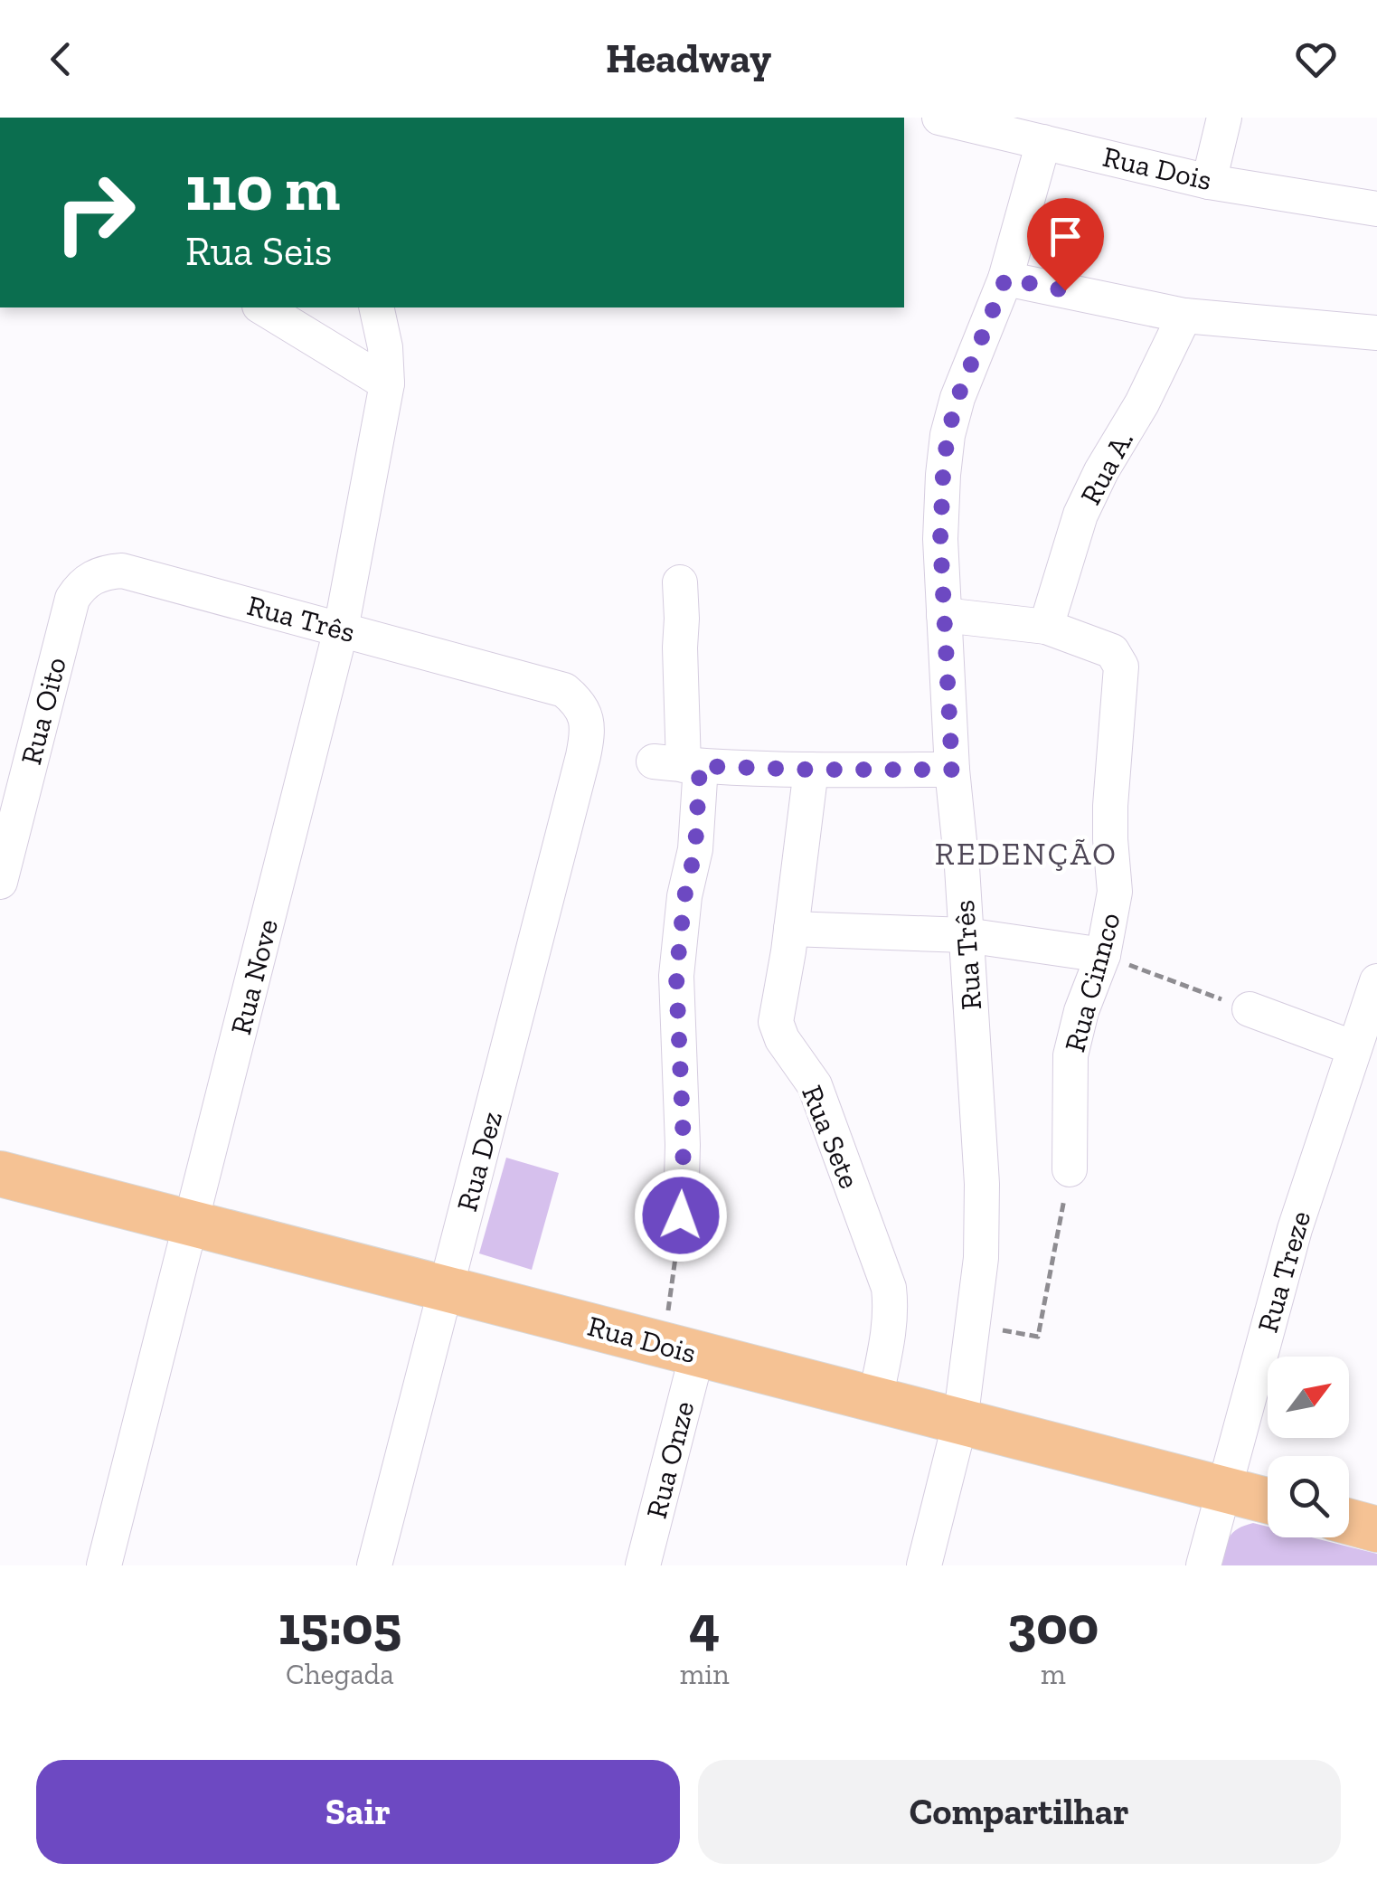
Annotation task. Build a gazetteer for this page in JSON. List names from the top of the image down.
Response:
{
  "streets": {
    "main road": ["Rua Dois"],
    "street": [
      "Rua A.",
      "Rua Três",
      "Rua Oito",
      "Rua Nove",
      "Rua Cinnco",
      "Rua Sete",
      "Rua Dez",
      "Rua Treze",
      "Rua Onze"
    ]
  },
  "crossings": [
    ["Rua Dois", "Rua Três"],
    ["Rua Dois", "Rua Nove"],
    ["Rua Dois", "Rua Sete"],
    ["Rua Dois", "Rua Dez"],
    ["Rua Dois", "Rua Treze"],
    ["Rua Dois", "Rua Onze"],
    ["Rua A.", "Rua Cinnco"],
    ["Rua Três", "Rua Oito"],
    ["Rua Três", "Rua Nove"],
    ["Rua Três", "Rua Cinnco"],
    ["Rua Três", "Rua Dez"]
  ],
  "districts": ["REDENÇÃO"],
  "north": "top right",
  "page": {
    "header": "Headway",
    "turn": ["110 m", "Rua Seis"],
    "eta": [
      "15:05",
      "Chegada",
      "4",
      "min",
      "300",
      "m"
    ],
    "buttons": ["Sair", "Compartilhar"]
  }
}
